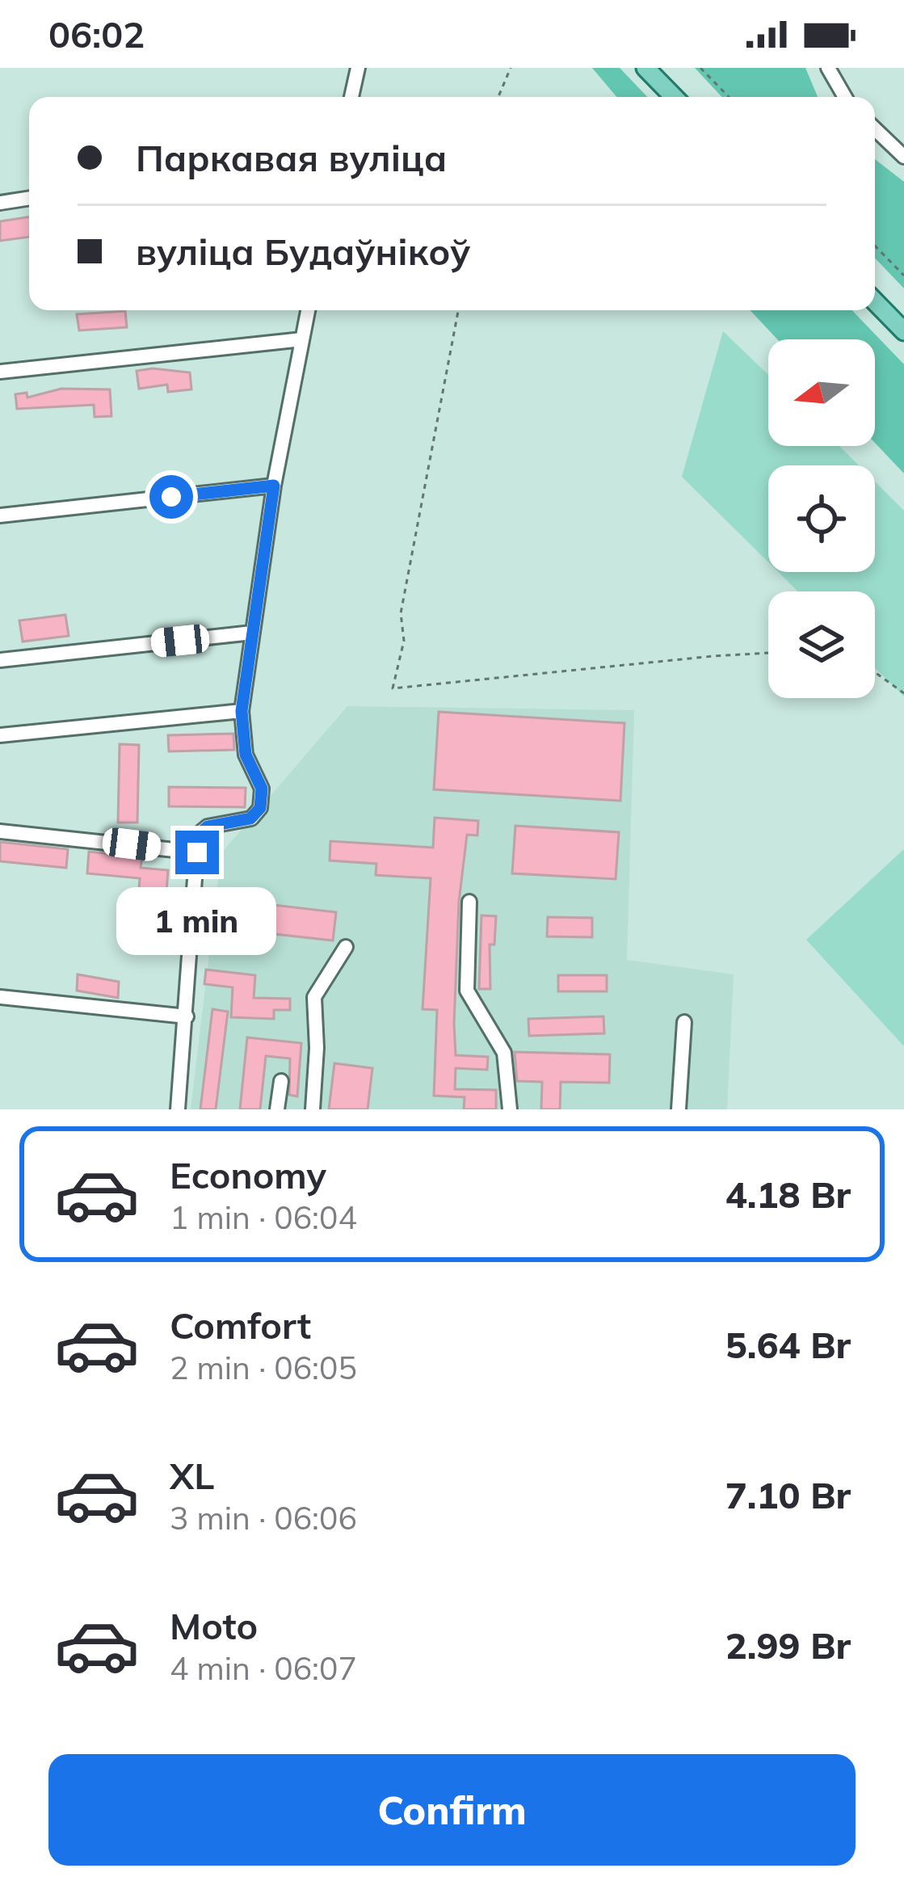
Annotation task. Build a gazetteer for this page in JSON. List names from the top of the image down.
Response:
{
  "north": "left",
  "page": {
    "status": "06:02",
    "banner": ["Паркавая вуліца", "вуліца Будаўнікоў"],
    "bubble": "1 min",
    "list": [
      {
        "name": "Economy",
        "note": "1 min · 06:04",
        "value": "4.18 Br"
      },
      {
        "name": "Comfort",
        "note": "2 min · 06:05",
        "value": "5.64 Br"
      },
      {
        "name": "XL",
        "note": "3 min · 06:06",
        "value": "7.10 Br"
      },
      {
        "name": "Moto",
        "note": "4 min · 06:07",
        "value": "2.99 Br"
      }
    ],
    "buttons": "Confirm"
  }
}
